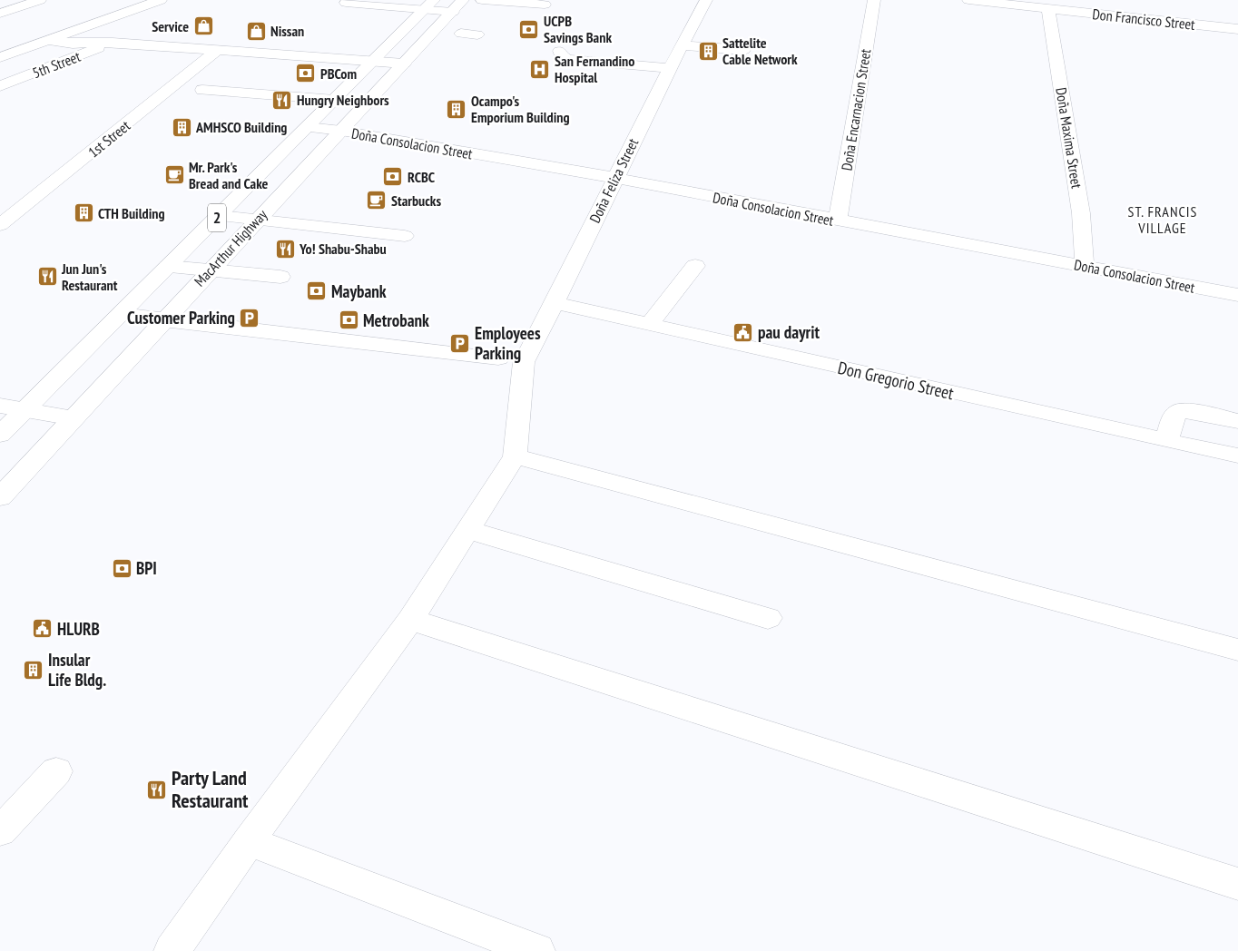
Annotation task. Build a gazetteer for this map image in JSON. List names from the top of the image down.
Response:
{
  "streets": {
    "main road": [
      "Don Francisco Street",
      "5th Street",
      "Doña Encarnacion Street",
      "Doña Maxima Street",
      "1st Street",
      "Doña Consolacion Street",
      "Doña Feliza Street",
      "2",
      "MacArthur Highway",
      "Don Gregorio Street"
    ]
  },
  "crossings": [
    ["Don Francisco Street", "Doña Maxima Street"],
    ["Doña Encarnacion Street", "Doña Consolacion Street"],
    ["Doña Maxima Street", "Doña Consolacion Street"],
    ["Doña Consolacion Street", "Doña Feliza Street"],
    ["Doña Consolacion Street", "MacArthur Highway"],
    ["Doña Feliza Street", "Don Gregorio Street"]
  ],
  "districts": ["ST. FRANCIS VILLAGE"],
  "places": {
    "shop": ["Service", "Nissan"],
    "bank": [
      "UCPB Savings Bank",
      "PBCom",
      "RCBC",
      "Maybank",
      "Metrobank",
      "BPI"
    ],
    "building": [
      "Sattelite Cable Network",
      "Ocampo's Emporium Building",
      "AMHSCO Building",
      "CTH Building",
      "Insular Life Bldg."
    ],
    "hospital": ["San Fernandino Hospital"],
    "restaurant": [
      "Hungry Neighbors",
      "Yo! Shabu-Shabu",
      "Jun Jun's Restaurant",
      "Party Land Restaurant"
    ],
    "cafe": ["Mr. Park's Bread and Cake", "Starbucks"],
    "parking": ["Customer Parking", "Employees Parking"],
    "public building": ["pau dayrit", "HLURB"]
  }
}
